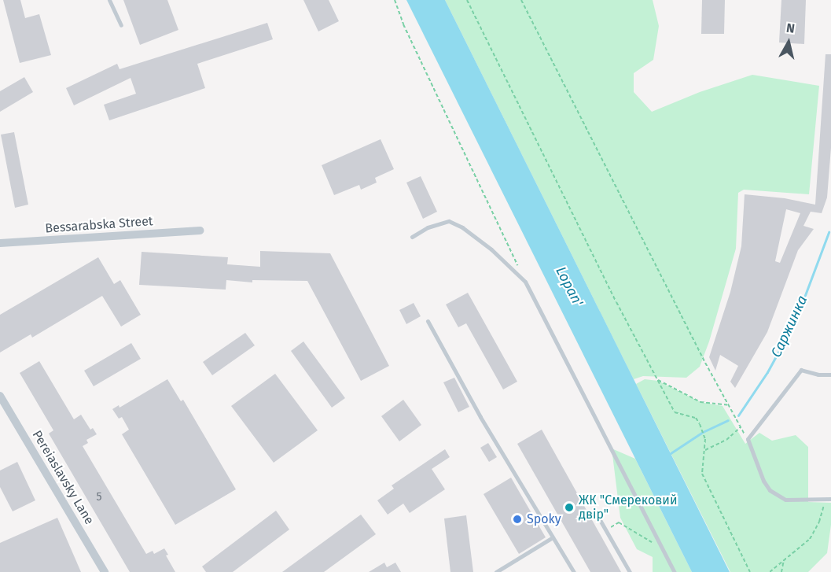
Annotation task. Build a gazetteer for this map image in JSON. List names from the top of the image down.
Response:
{
  "streets": {
    "street": ["Bessarabska Street", "Pereiaslavsky Lane"]
  },
  "water": ["Lopan'", "Саржинка"],
  "places": ["ЖК \"Смерековий двір\"", "Spoky"],
  "house_numbers": ["5"],
  "north": "top"
}
